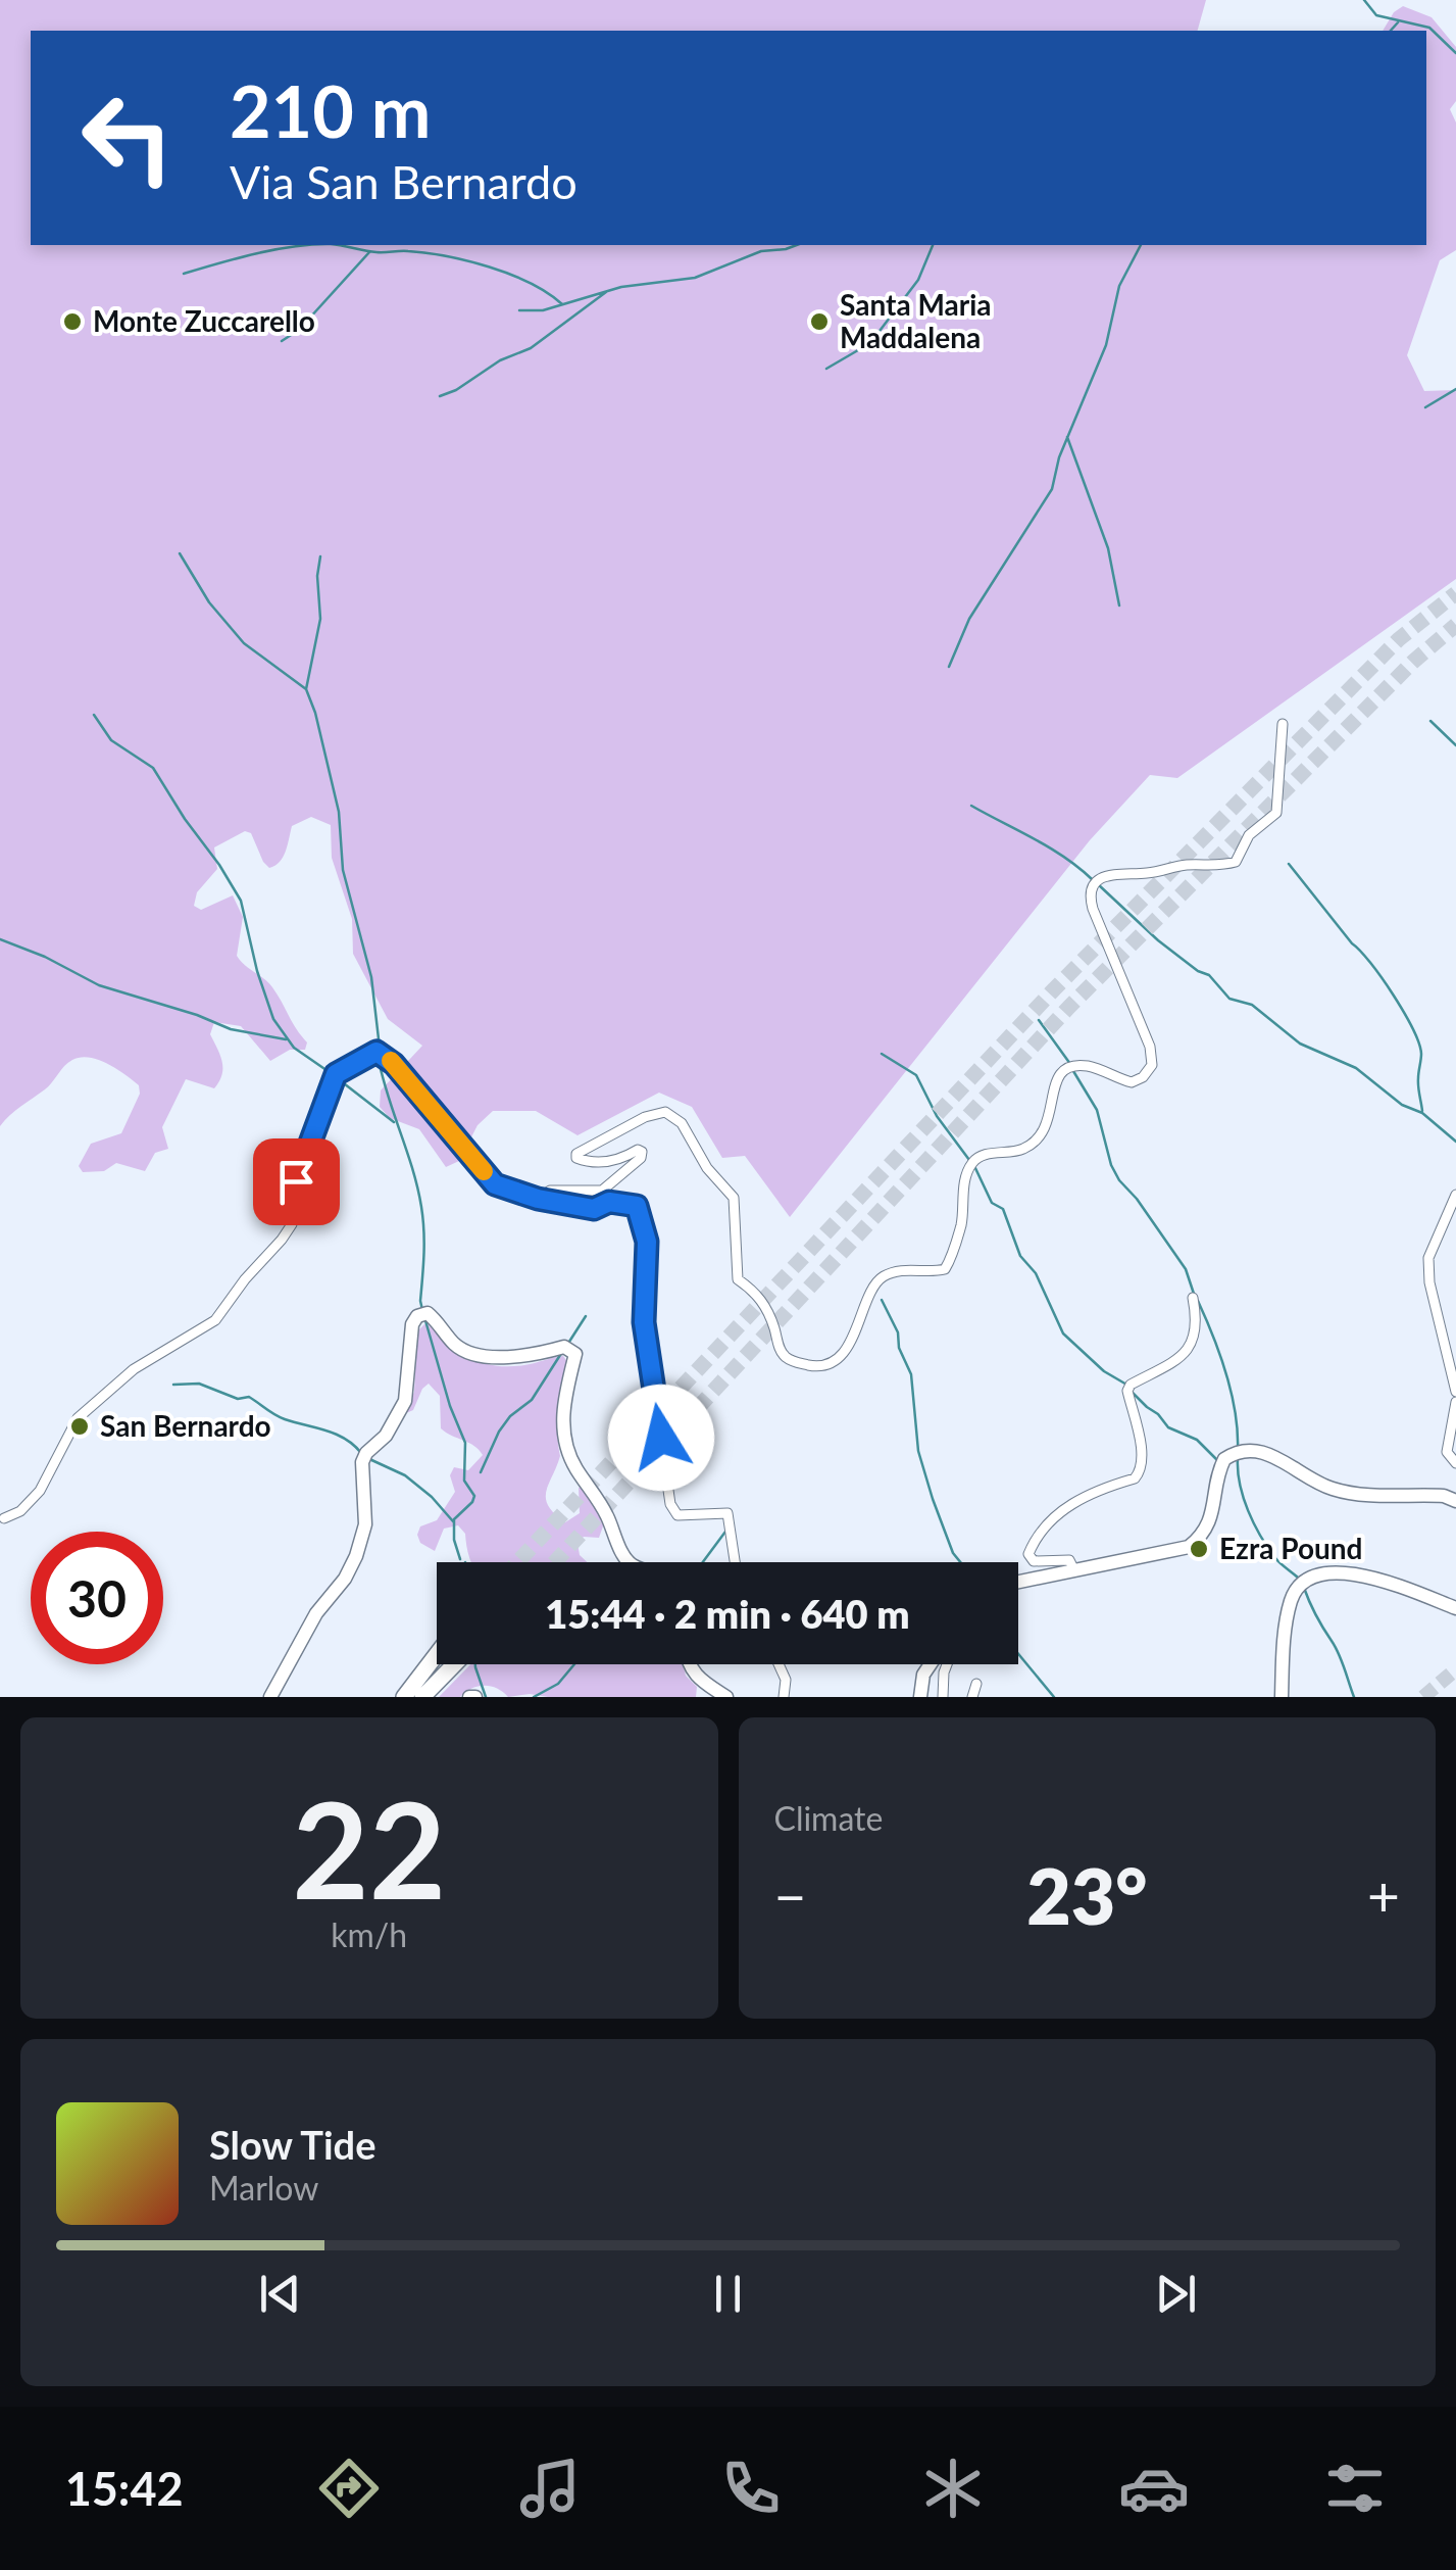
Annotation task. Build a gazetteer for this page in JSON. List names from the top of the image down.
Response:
{
  "places": [
    "Monte Zuccarello",
    "Santa Maria Maddalena",
    "San Bernardo",
    "Ezra Pound"
  ],
  "page": {
    "turn": ["210 m", "Via San Bernardo"],
    "limit": "30",
    "trip": "15:44 · 2 min · 640 m",
    "tile": [
      ["22", "km/h"],
      "Climate"
    ],
    "heat": ["−", "23°", "+"],
    "song": ["Slow Tide", "Marlow"],
    "tabs": "15:42"
  }
}
